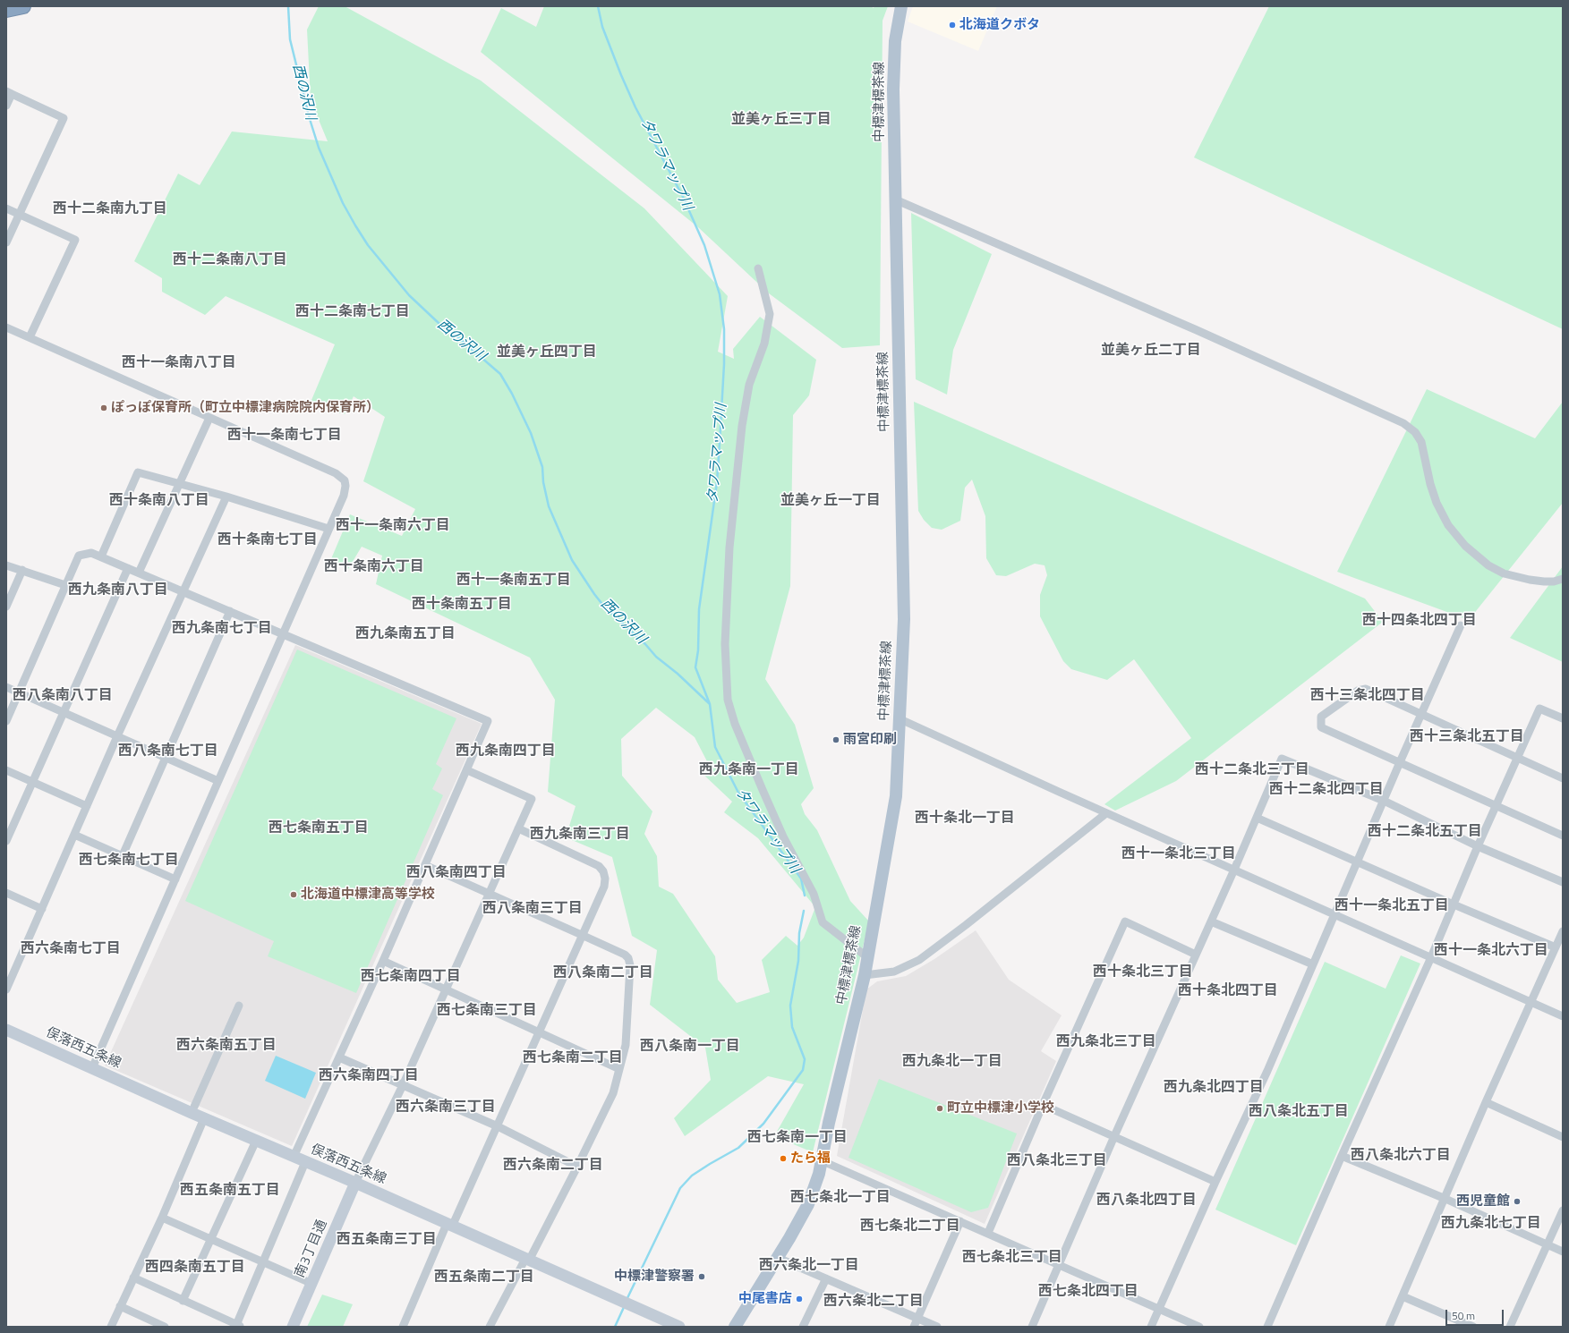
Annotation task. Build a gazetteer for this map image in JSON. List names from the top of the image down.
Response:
{
  "streets": {
    "main road": ["中標津標茶線", "俣落西五条線", "南3丁目通"]
  },
  "crossings": [
    ["俣落西五条線", "南3丁目通"]
  ],
  "districts": [
    "並美ヶ丘三丁目",
    "西十二条南九丁目",
    "西十二条南八丁目",
    "西十二条南七丁目",
    "並美ヶ丘二丁目",
    "並美ヶ丘四丁目",
    "西十一条南八丁目",
    "西十一条南七丁目",
    "西十条南八丁目",
    "並美ヶ丘一丁目",
    "西十一条南六丁目",
    "西十条南七丁目",
    "西十条南六丁目",
    "西十一条南五丁目",
    "西九条南八丁目",
    "西十条南五丁目",
    "西十四条北四丁目",
    "西九条南七丁目",
    "西九条南五丁目",
    "西八条南八丁目",
    "西十三条北四丁目",
    "西十三条北五丁目",
    "西八条南七丁目",
    "西九条南四丁目",
    "西九条南一丁目",
    "西十二条北三丁目",
    "西十二条北四丁目",
    "西十条北一丁目",
    "西七条南五丁目",
    "西十二条北五丁目",
    "西九条南三丁目",
    "西十一条北三丁目",
    "西七条南七丁目",
    "西八条南四丁目",
    "西十一条北五丁目",
    "西八条南三丁目",
    "西六条南七丁目",
    "西十一条北六丁目",
    "西十条北三丁目",
    "西八条南二丁目",
    "西七条南四丁目",
    "西十条北四丁目",
    "西七条南三丁目",
    "西九条北三丁目",
    "西六条南五丁目",
    "西八条南一丁目",
    "西七条南二丁目",
    "西九条北一丁目",
    "西六条南四丁目",
    "西九条北四丁目",
    "西六条南三丁目",
    "西八条北五丁目",
    "西七条南一丁目",
    "西八条北六丁目",
    "西八条北三丁目",
    "西六条南二丁目",
    "西五条南五丁目",
    "西七条北一丁目",
    "西八条北四丁目",
    "西九条北七丁目",
    "西七条北二丁目",
    "西五条南三丁目",
    "西七条北三丁目",
    "西六条北一丁目",
    "西四条南五丁目",
    "西五条南二丁目",
    "西七条北四丁目",
    "西六条北二丁目"
  ],
  "water": ["西の沢川", "タワラマップ川"],
  "places": [
    "北海道クボタ",
    "ぽっぽ保育所（町立中標津病院院内保育所）",
    "雨宮印刷",
    "北海道中標津高等学校",
    "町立中標津小学校",
    "たら福",
    "西児童館",
    "中標津警察署",
    "中尾書店"
  ],
  "scale_bar": "50 m"
}
